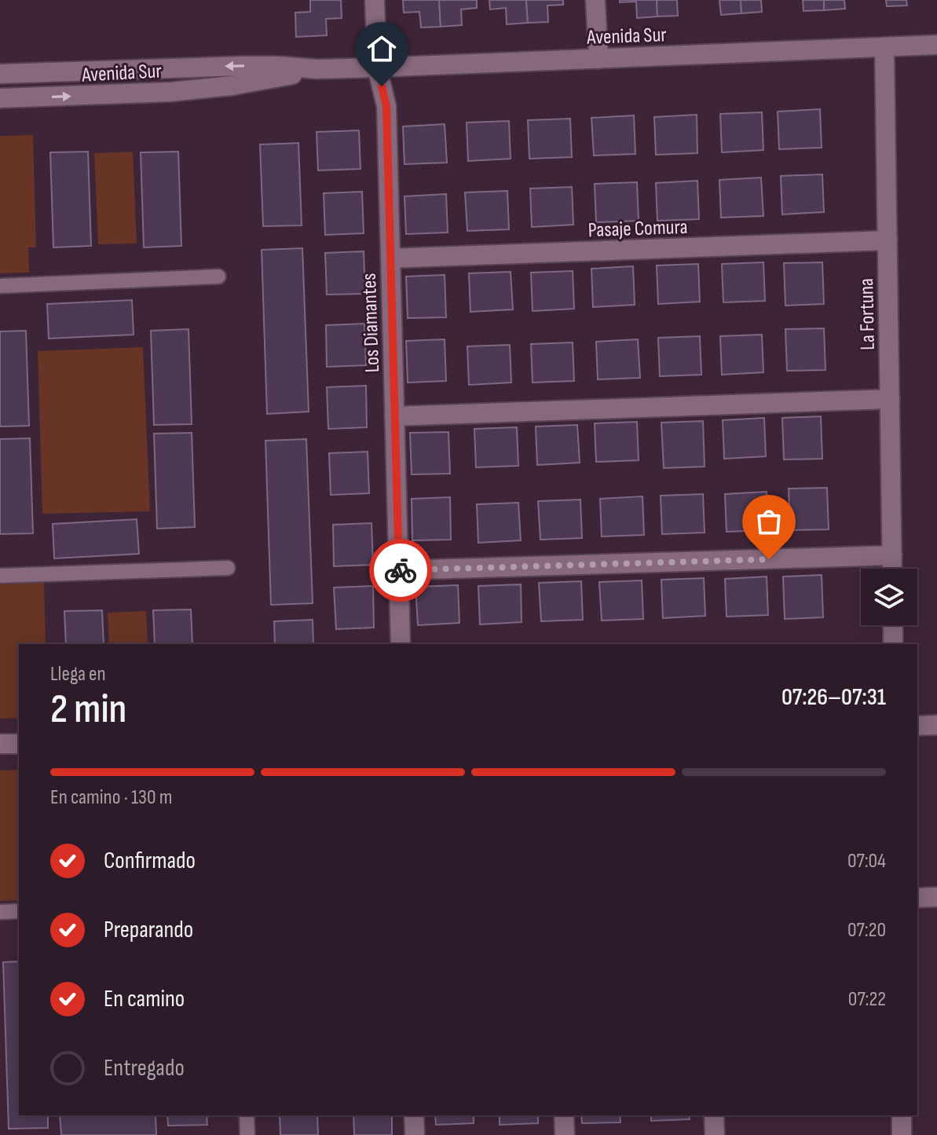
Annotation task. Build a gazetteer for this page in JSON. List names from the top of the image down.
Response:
{
  "streets": {
    "street": [
      "Avenida Sur",
      "Pasaje Comura",
      "La Fortuna",
      "Los Diamantes"
    ]
  },
  "crossings": [
    ["Avenida Sur", "La Fortuna"],
    ["Avenida Sur", "Los Diamantes"],
    ["Pasaje Comura", "La Fortuna"],
    ["Pasaje Comura", "Los Diamantes"]
  ],
  "page": {
    "heading": ["2 min", "Llega en", "07:26–07:31"],
    "bar": "En camino · 130 m",
    "list": [
      ["Confirmado", "07:04"],
      ["Preparando", "07:20"],
      ["En camino", "07:22"],
      "Entregado"
    ]
  }
}
